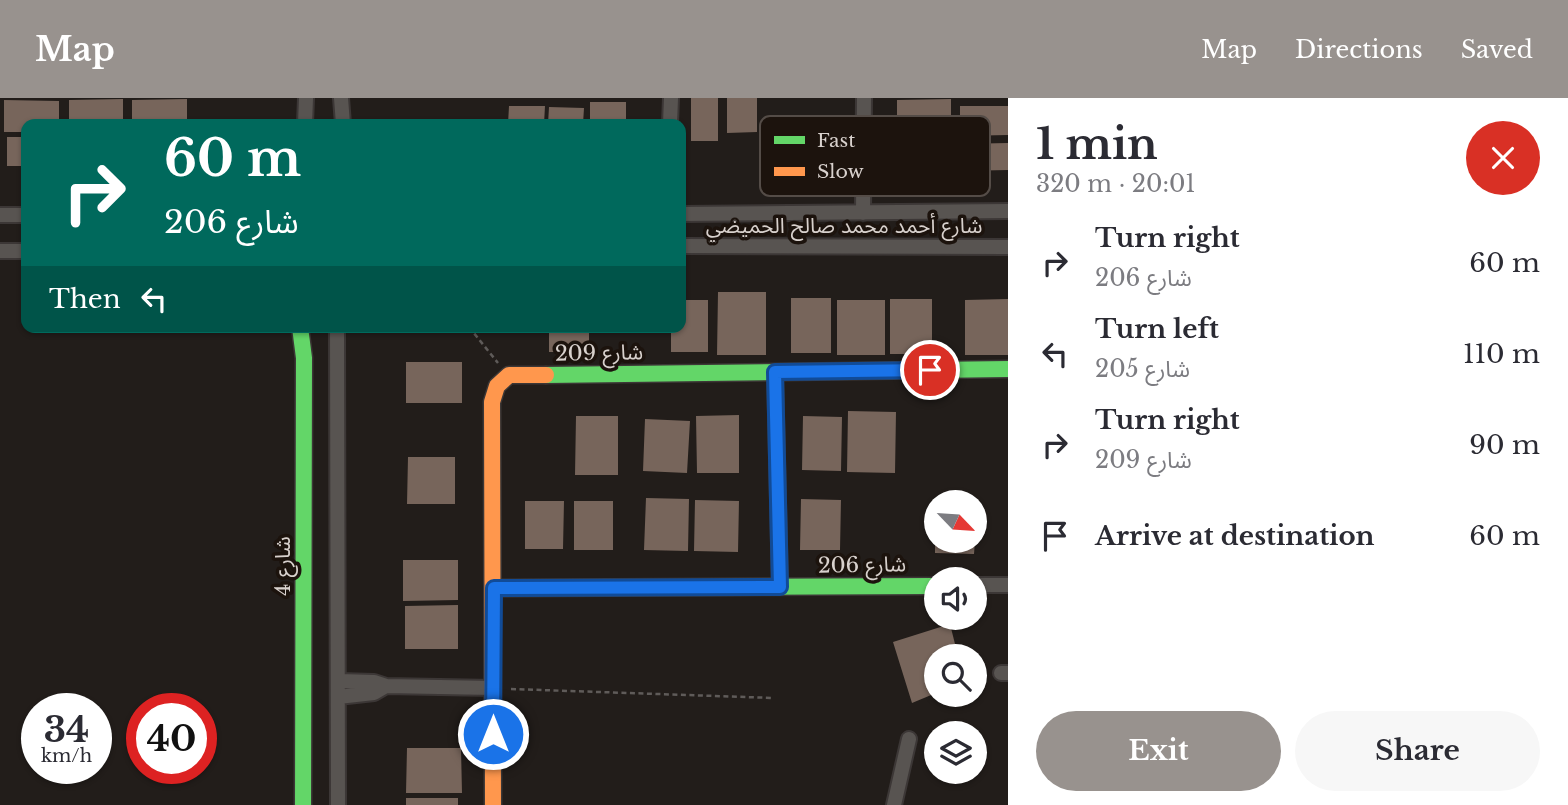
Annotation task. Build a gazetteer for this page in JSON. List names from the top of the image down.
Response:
{
  "streets": {
    "street": [
      "شارع أحمد محمد صالح الحميضي",
      "شارع 209",
      "شارع 206",
      "شارع 4"
    ]
  },
  "legend": ["Fast", "Slow"],
  "north": "bottom right",
  "page": {
    "header": "Map",
    "nav": ["Map", "Directions", "Saved"],
    "heading": ["1 min", "320 m · 20:01"],
    "turn": ["60 m", "شارع 206"],
    "list": [
      {
        "name": "Turn right",
        "note": "شارع 206",
        "value": "60 m"
      },
      {
        "name": "Turn left",
        "note": "شارع 205",
        "value": "110 m"
      },
      {
        "name": "Turn right",
        "note": "شارع 209",
        "value": "90 m"
      },
      {
        "name": "Arrive at destination",
        "value": "60 m"
      }
    ],
    "then": "Then",
    "speed": "34 km/h",
    "limit": "40",
    "buttons": ["Exit", "Share"]
  }
}
